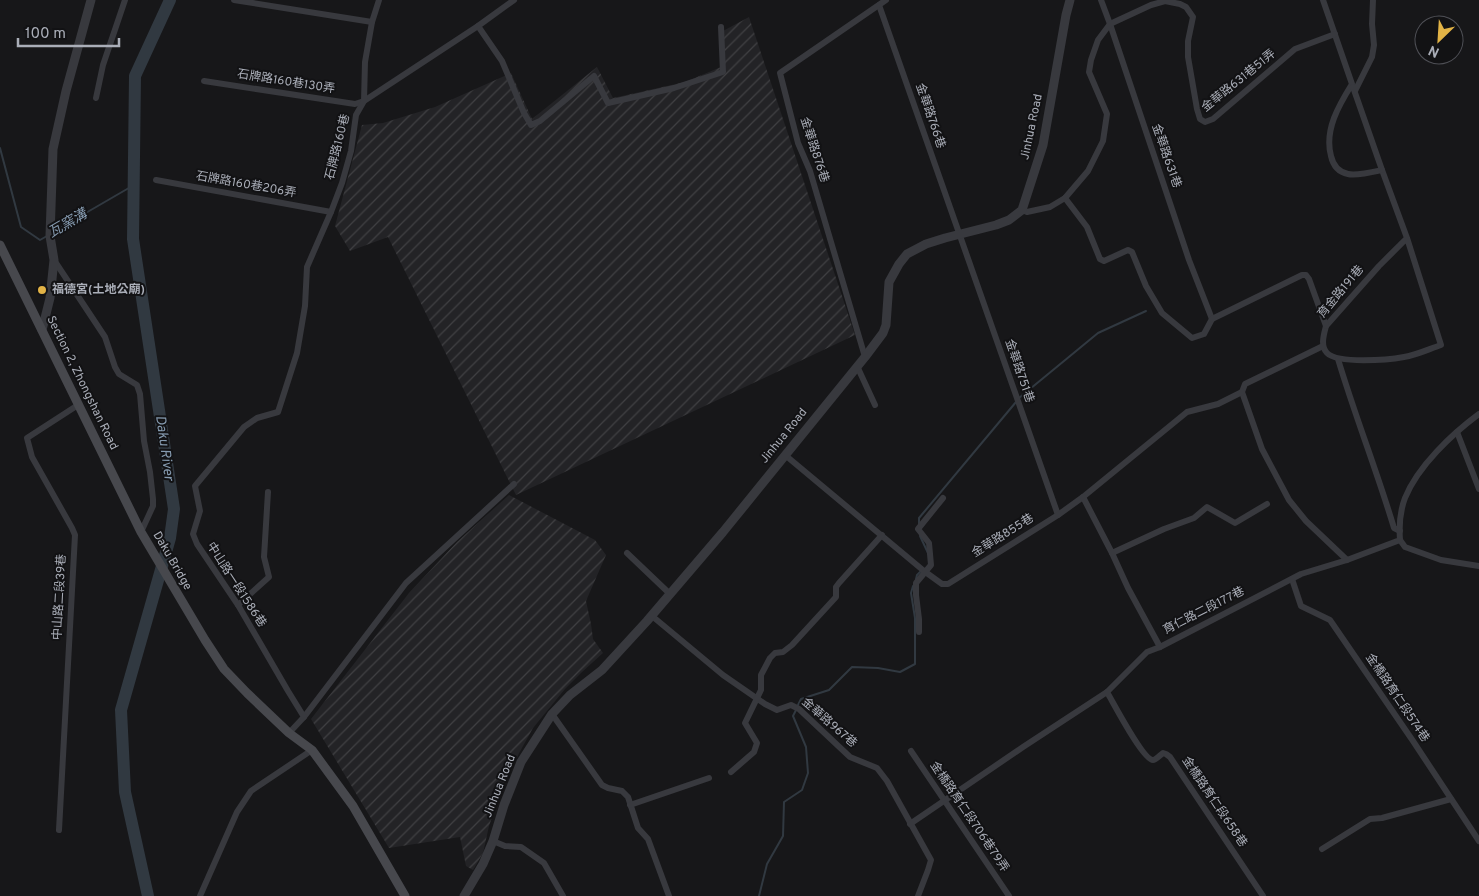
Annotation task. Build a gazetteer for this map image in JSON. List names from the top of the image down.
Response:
{
  "streets": {
    "main road": ["Section 2, Zhongshan Road", "Daku Bridge"],
    "street": [
      "金華路631巷51弄",
      "石牌路160巷130弄",
      "金華路766巷",
      "Jinhua Road",
      "石牌路160巷",
      "金華路876巷",
      "金華路631巷",
      "石牌路160巷206弄",
      "育金路191巷",
      "金華路751巷",
      "金華路855巷",
      "中山路一段1586巷",
      "中山路二段39巷",
      "育仁路二段177巷",
      "金橋路育仁段574巷",
      "金華路967巷",
      "金橋路育仁段658巷",
      "金橋路育仁段706巷79弄"
    ]
  },
  "crossings": [
    ["金華路631巷51弄", "金華路631巷"],
    ["石牌路160巷130弄", "石牌路160巷"],
    ["金華路766巷", "Jinhua Road"],
    ["金華路766巷", "金華路876巷"],
    ["金華路766巷", "金華路751巷"],
    ["Jinhua Road", "金華路876巷"],
    ["Jinhua Road", "金華路751巷"],
    ["Jinhua Road", "金華路855巷"],
    ["Jinhua Road", "金華路967巷"],
    ["石牌路160巷", "石牌路160巷206弄"],
    ["石牌路160巷", "中山路一段1586巷"],
    ["石牌路160巷206弄", "中山路一段1586巷"],
    ["育金路191巷", "金華路855巷"],
    ["金華路751巷", "金華路855巷"],
    ["Section 2, Zhongshan Road", "Daku Bridge"],
    ["Section 2, Zhongshan Road", "中山路二段39巷"],
    ["育仁路二段177巷", "金橋路育仁段574巷"],
    ["育仁路二段177巷", "金華路967巷"],
    ["育仁路二段177巷", "金橋路育仁段658巷"],
    ["育仁路二段177巷", "金橋路育仁段706巷79弄"]
  ],
  "water": ["瓦窯溝", "Daku River"],
  "places": ["福德宮(土地公廟)"],
  "scale_bar": "100 m",
  "north": "bottom left"
}
